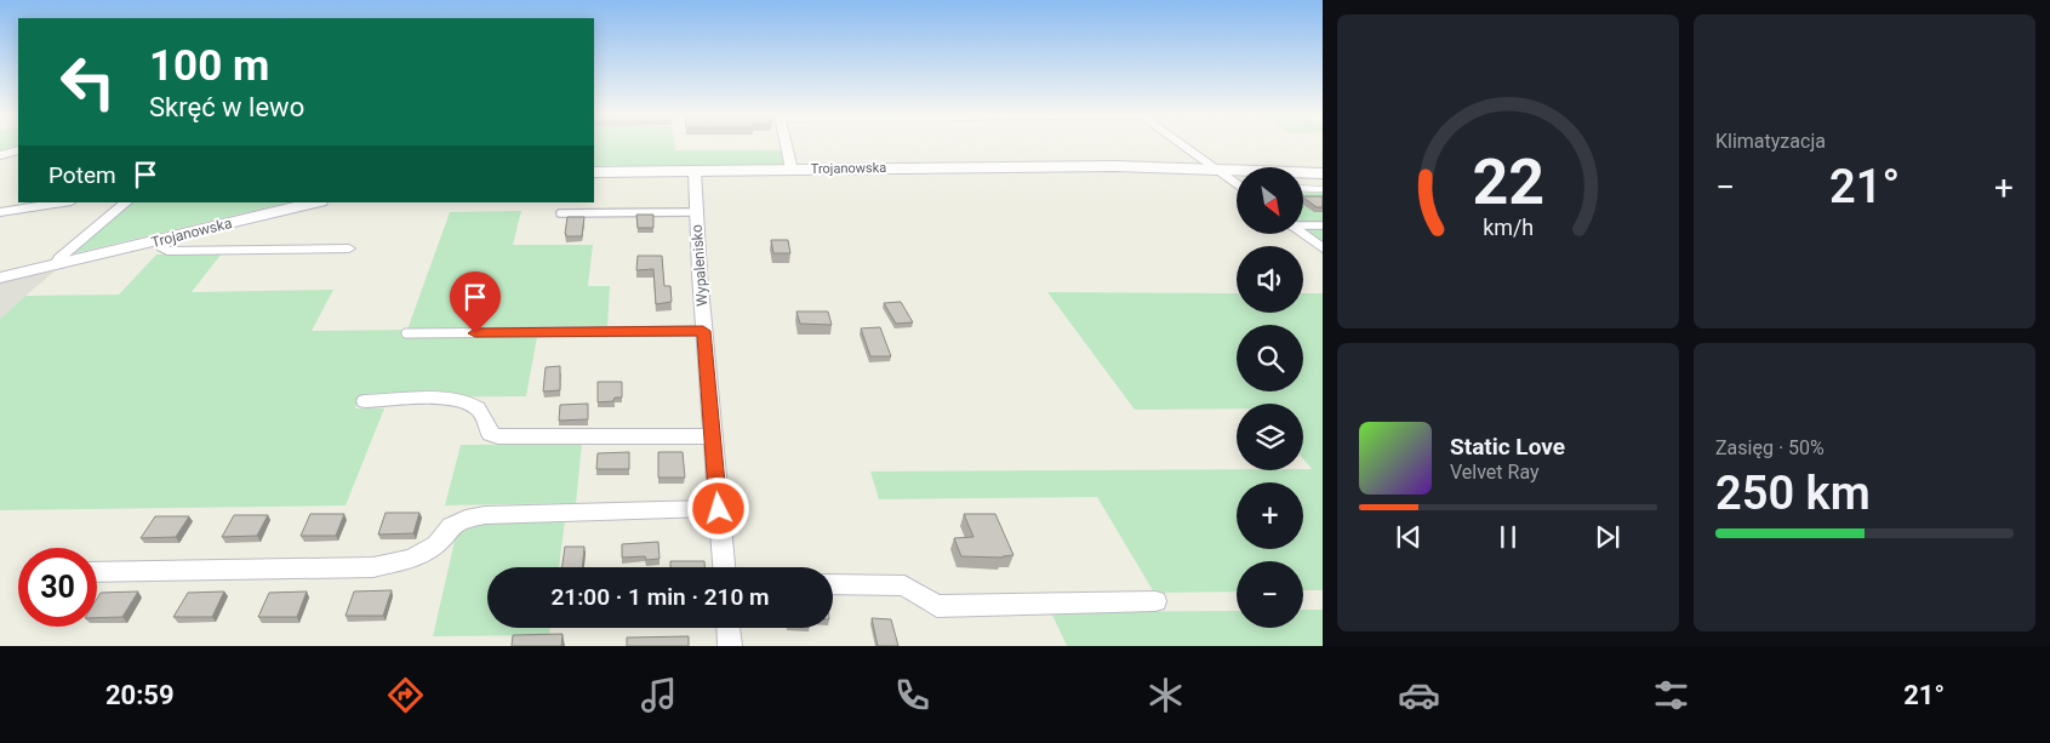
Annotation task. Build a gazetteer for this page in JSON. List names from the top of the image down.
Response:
{
  "streets": {
    "street": ["Trojanowska", "Wypalenisko"]
  },
  "crossings": [
    ["Trojanowska", "Wypalenisko"]
  ],
  "north": "bottom right",
  "page": {
    "tile": [
      "Klimatyzacja",
      ["Zasięg · 50%", "250 km"]
    ],
    "turn": ["100 m", "Skręć w lewo"],
    "then": "Potem",
    "heat": ["−", "21°", "+"],
    "map_buttons": ["+", "−"],
    "song": ["Static Love", "Velvet Ray"],
    "limit": "30",
    "trip": "21:00 · 1 min · 210 m",
    "tabs": ["20:59", "21°"],
    "gauge": ["22", "km/h"]
  }
}
